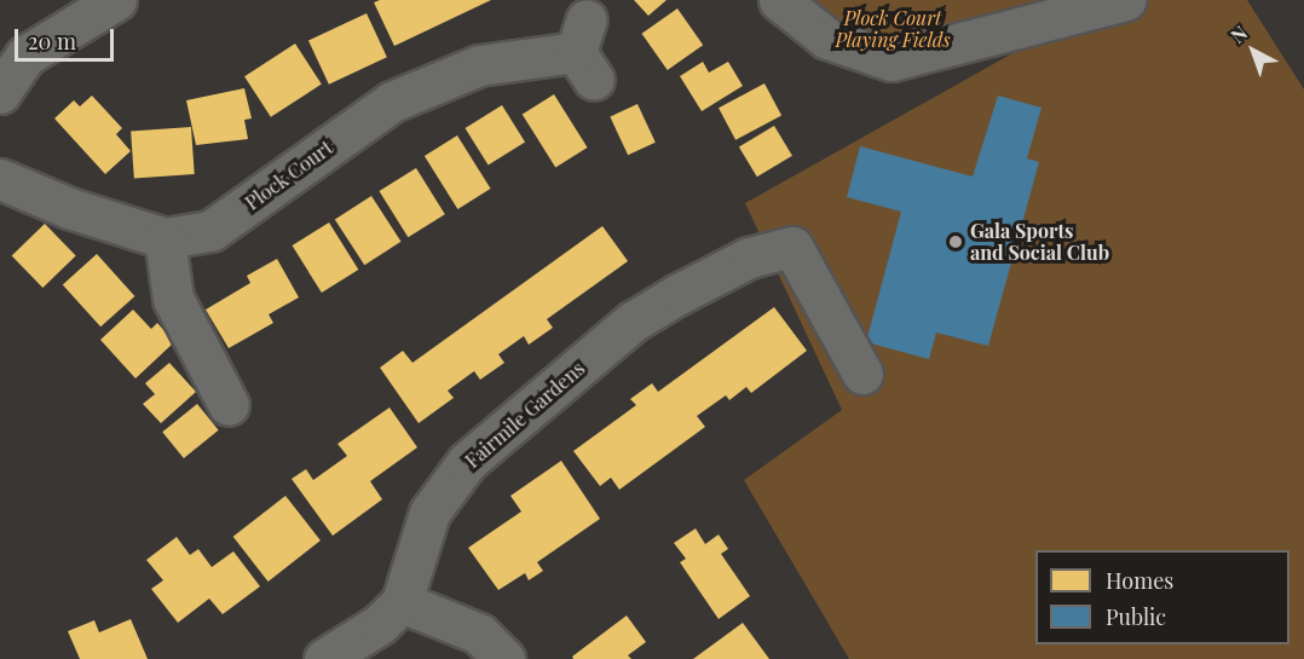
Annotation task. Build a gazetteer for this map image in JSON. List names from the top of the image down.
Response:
{
  "streets": {
    "street": ["Plock Court", "Fairmile Gardens"]
  },
  "parks": ["Plock Court Playing Fields"],
  "places": ["Gala Sports and Social Club"],
  "legend": ["Homes", "Public"],
  "scale_bar": "20 m",
  "north": "top left"
}
